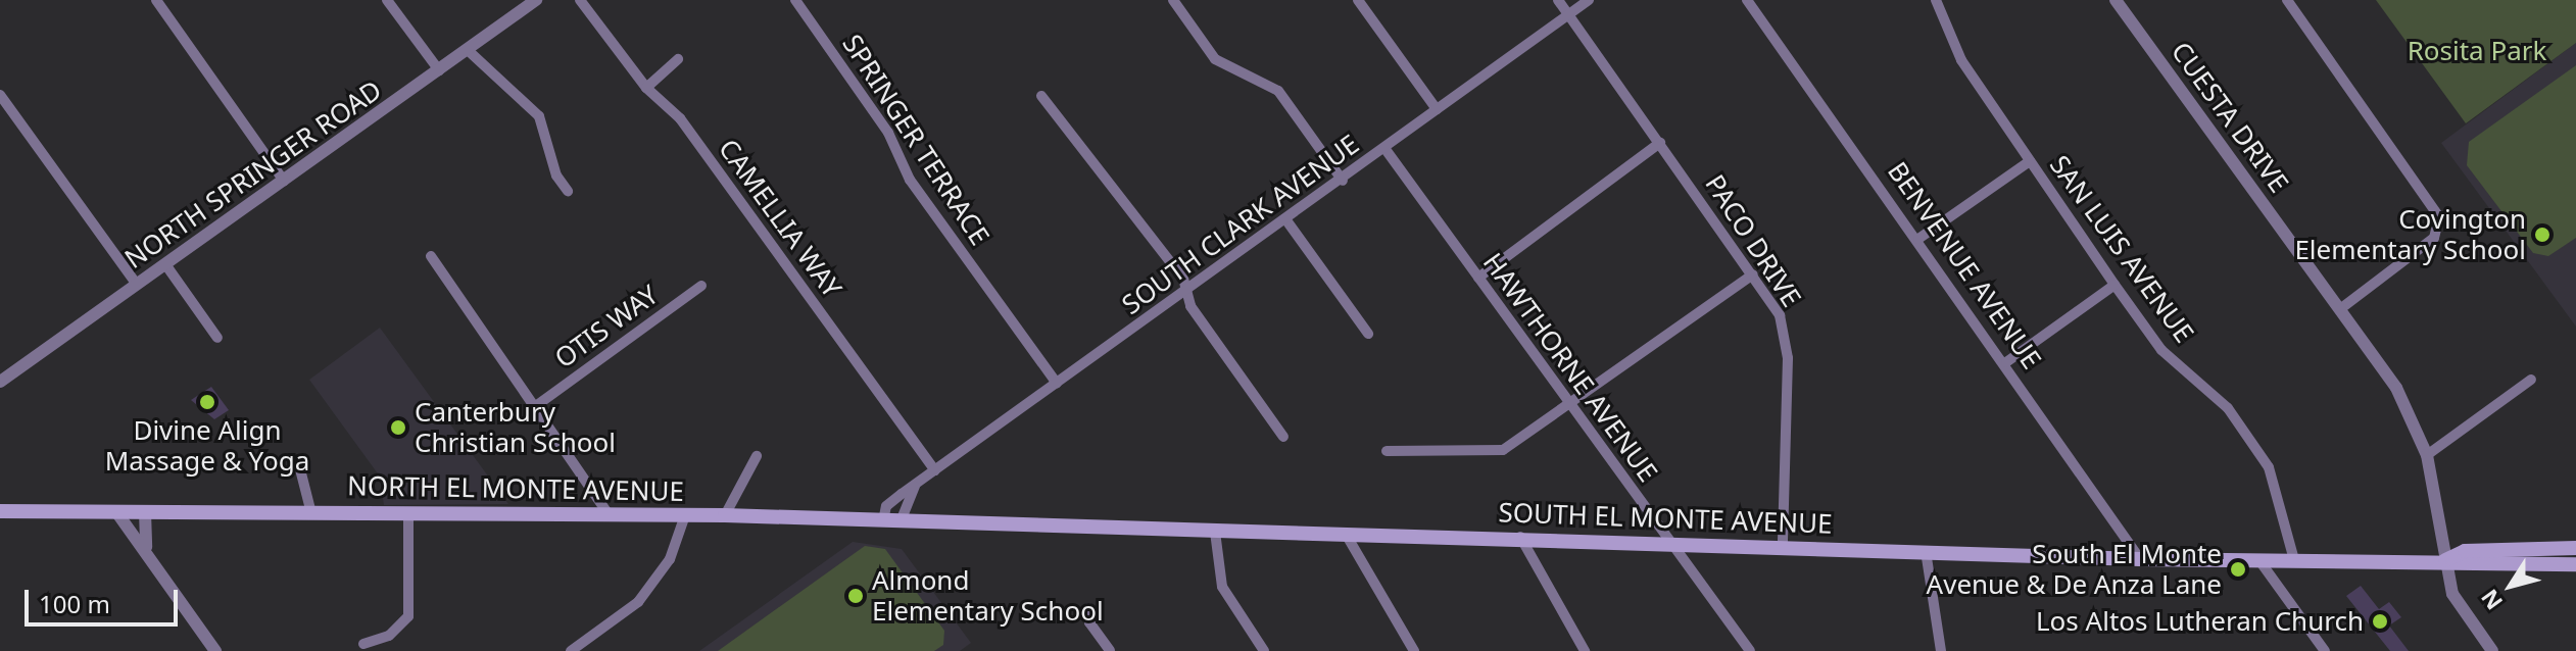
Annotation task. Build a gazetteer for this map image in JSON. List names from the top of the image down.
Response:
{
  "streets": {
    "main road": ["NORTH EL MONTE AVENUE", "SOUTH EL MONTE AVENUE"],
    "street": [
      "CUESTA DRIVE",
      "SPRINGER TERRACE",
      "NORTH SPRINGER ROAD",
      "CAMELLIA WAY",
      "SOUTH CLARK AVENUE",
      "PACO DRIVE",
      "SAN LUIS AVENUE",
      "BENVENUE AVENUE",
      "OTIS WAY",
      "HAWTHORNE AVENUE"
    ]
  },
  "crossings": [
    ["CUESTA DRIVE", "SOUTH EL MONTE AVENUE"],
    ["SPRINGER TERRACE", "SOUTH CLARK AVENUE"],
    ["CAMELLIA WAY", "SOUTH CLARK AVENUE"],
    ["SOUTH CLARK AVENUE", "PACO DRIVE"],
    ["SOUTH CLARK AVENUE", "HAWTHORNE AVENUE"],
    ["SOUTH CLARK AVENUE", "NORTH EL MONTE AVENUE"],
    ["SOUTH CLARK AVENUE", "SOUTH EL MONTE AVENUE"],
    ["PACO DRIVE", "SOUTH EL MONTE AVENUE"],
    ["SAN LUIS AVENUE", "SOUTH EL MONTE AVENUE"],
    ["BENVENUE AVENUE", "SOUTH EL MONTE AVENUE"],
    ["HAWTHORNE AVENUE", "SOUTH EL MONTE AVENUE"],
    ["NORTH EL MONTE AVENUE", "SOUTH EL MONTE AVENUE"]
  ],
  "parks": ["Rosita Park"],
  "places": [
    "Covington Elementary School",
    "Divine Align Massage & Yoga",
    "Canterbury Christian School",
    "South El Monte Avenue & De Anza Lane",
    "Almond Elementary School",
    "Los Altos Lutheran Church"
  ],
  "scale_bar": "100 m",
  "north": "bottom left"
}
